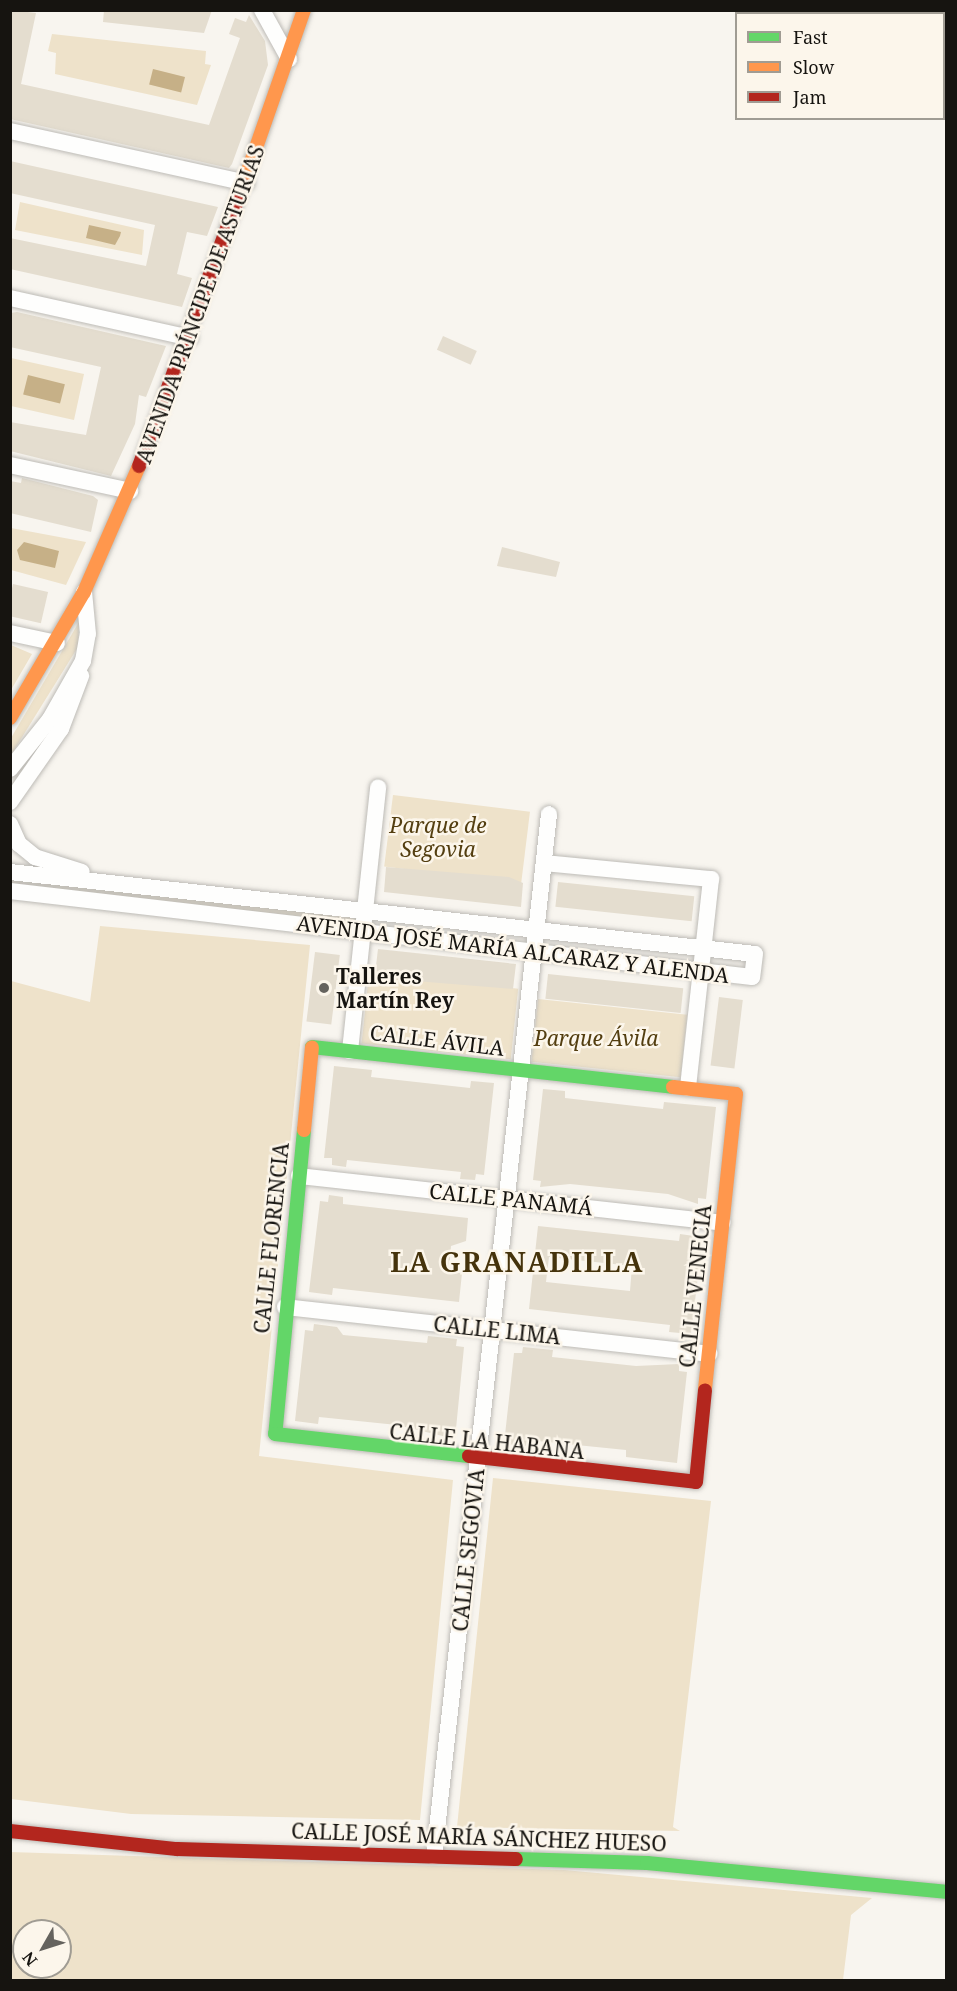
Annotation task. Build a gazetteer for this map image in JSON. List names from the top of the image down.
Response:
{
  "streets": {
    "street": [
      "AVENIDA PRÍNCIPE DE ASTURIAS",
      "AVENIDA JOSÉ MARÍA ALCARAZ Y ALENDA",
      "CALLE ÁVILA",
      "CALLE PANAMÁ",
      "CALLE FLORENCIA",
      "CALLE VENECIA",
      "CALLE LIMA",
      "CALLE LA HABANA",
      "CALLE SEGOVIA",
      "CALLE JOSÉ MARÍA SÁNCHEZ HUESO"
    ]
  },
  "crossings": [
    ["AVENIDA JOSÉ MARÍA ALCARAZ Y ALENDA", "CALLE SEGOVIA"],
    ["CALLE ÁVILA", "CALLE FLORENCIA"],
    ["CALLE ÁVILA", "CALLE VENECIA"],
    ["CALLE ÁVILA", "CALLE SEGOVIA"],
    ["CALLE PANAMÁ", "CALLE FLORENCIA"],
    ["CALLE PANAMÁ", "CALLE VENECIA"],
    ["CALLE PANAMÁ", "CALLE SEGOVIA"],
    ["CALLE FLORENCIA", "CALLE LIMA"],
    ["CALLE FLORENCIA", "CALLE LA HABANA"],
    ["CALLE VENECIA", "CALLE LIMA"],
    ["CALLE VENECIA", "CALLE LA HABANA"],
    ["CALLE LIMA", "CALLE SEGOVIA"],
    ["CALLE LA HABANA", "CALLE SEGOVIA"],
    ["CALLE SEGOVIA", "CALLE JOSÉ MARÍA SÁNCHEZ HUESO"]
  ],
  "districts": ["LA GRANADILLA"],
  "parks": ["Parque de Segovia", "Parque Ávila"],
  "places": ["Talleres Martín Rey"],
  "legend": ["Fast", "Slow", "Jam"],
  "north": "bottom left"
}
